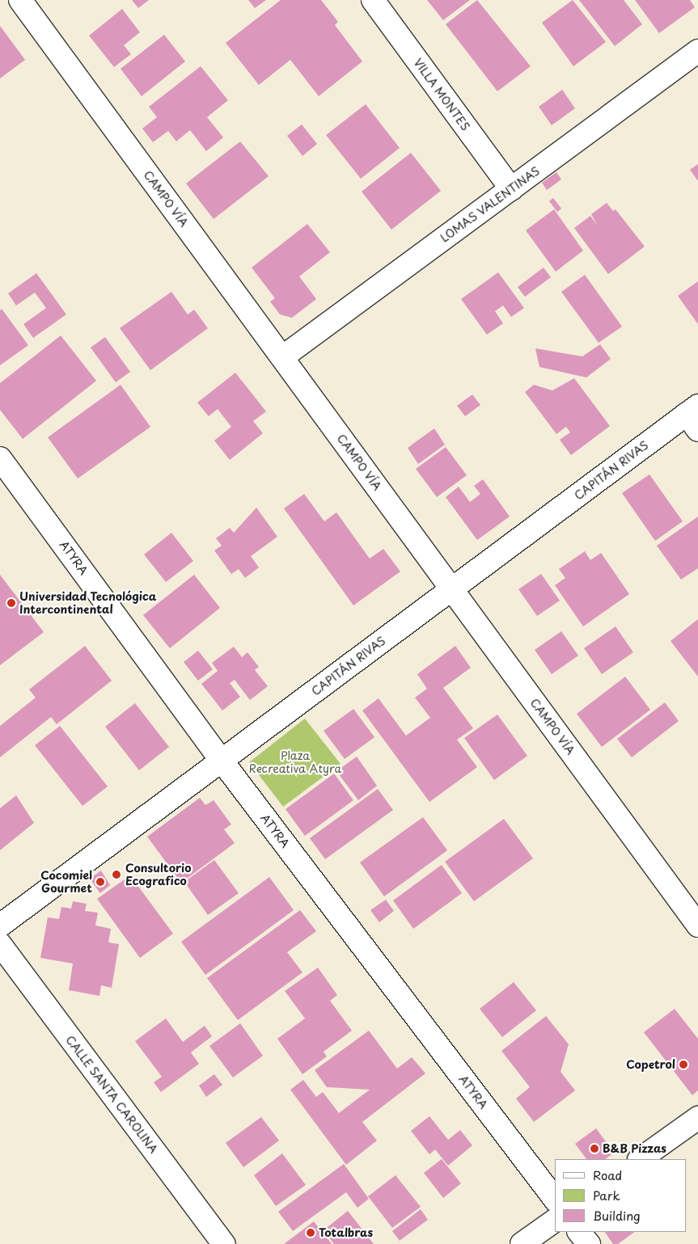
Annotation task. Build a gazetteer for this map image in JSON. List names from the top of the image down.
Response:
{
  "streets": {
    "street": [
      "VILLA MONTES",
      "CAMPO VÍA",
      "LOMAS VALENTINAS",
      "CAPITÁN RIVAS",
      "ATYRA",
      "CALLE SANTA CAROLINA"
    ]
  },
  "crossings": [
    ["VILLA MONTES", "LOMAS VALENTINAS"],
    ["CAMPO VÍA", "LOMAS VALENTINAS"],
    ["CAMPO VÍA", "CAPITÁN RIVAS"],
    ["CAPITÁN RIVAS", "ATYRA"]
  ],
  "parks": ["Plaza Recreativa Atyra"],
  "places": [
    "Universidad Tecnológica Intercontinental",
    "Consultorio Ecografico",
    "Cocomiel Gourmet",
    "Copetrol",
    "B&B Pizzas",
    "Totalbras"
  ],
  "legend": ["Road", "Park", "Building"]
}
